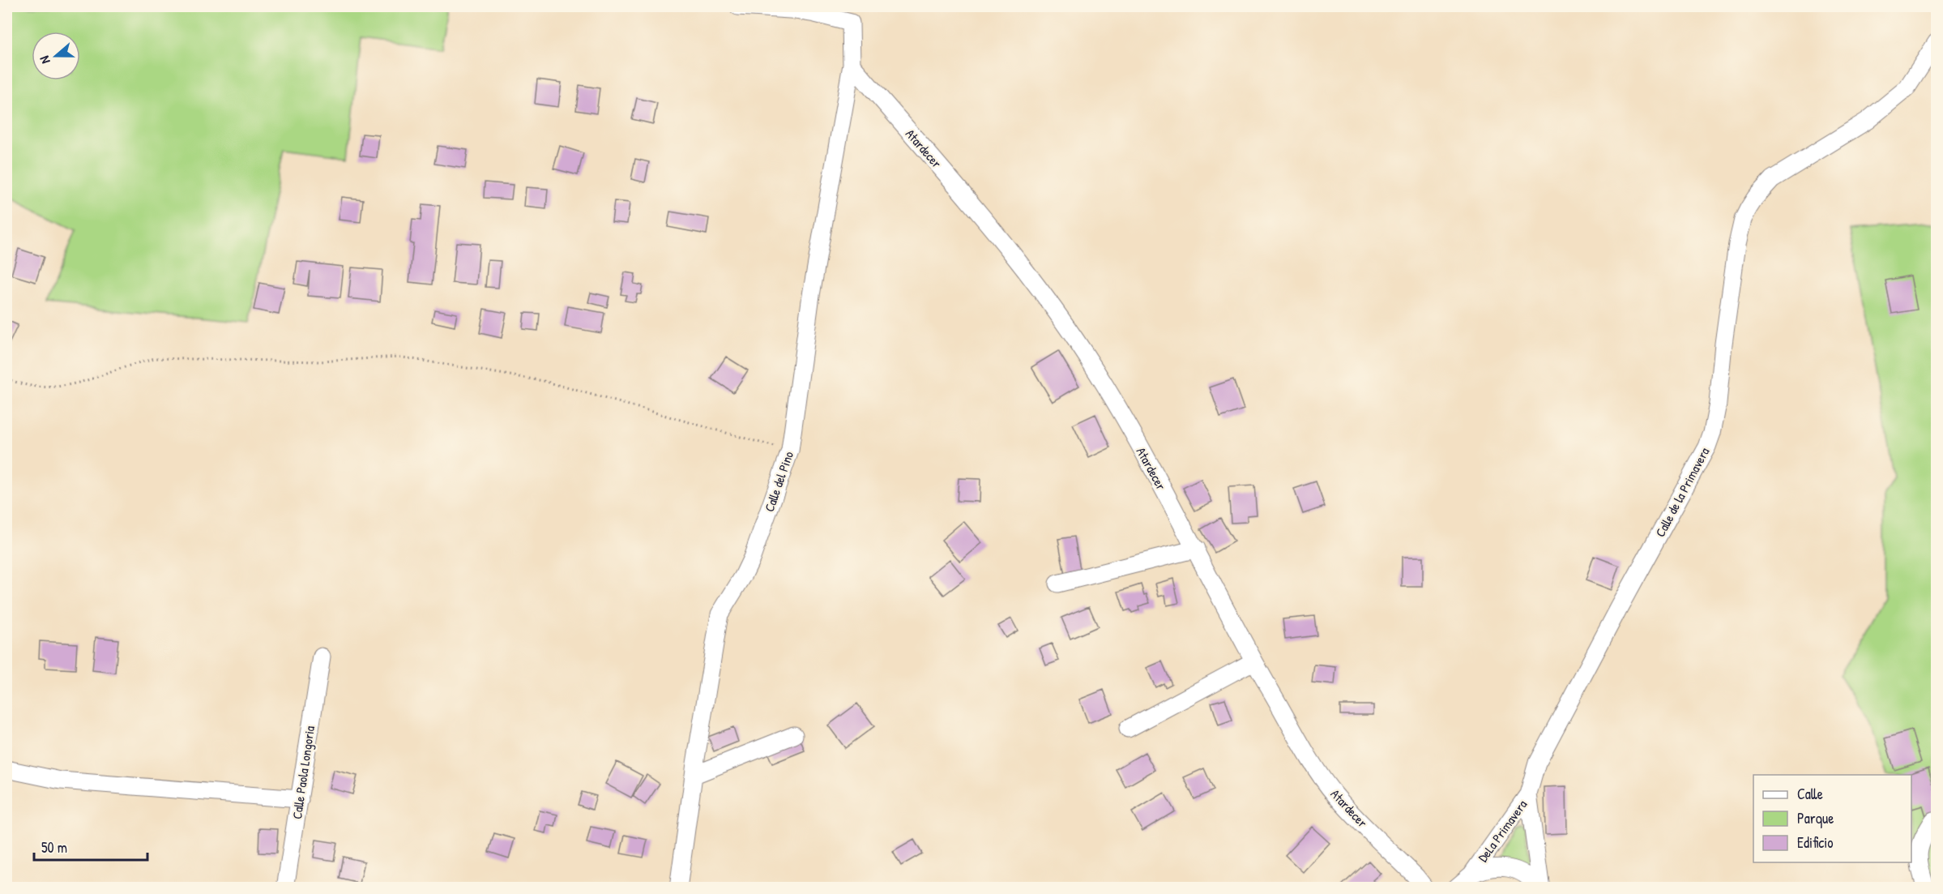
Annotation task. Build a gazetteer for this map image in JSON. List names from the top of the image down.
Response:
{
  "streets": {
    "street": [
      "Atardecer",
      "Calle del Pino",
      "Calle de la Primavera",
      "Calle Paola Longoria",
      "DeLa Primavera"
    ]
  },
  "crossings": [
    ["Atardecer", "Calle del Pino"],
    ["Calle de la Primavera", "DeLa Primavera"]
  ],
  "legend": ["Calle", "Parque", "Edificio"],
  "scale_bar": "50 m",
  "north": "left"
}
